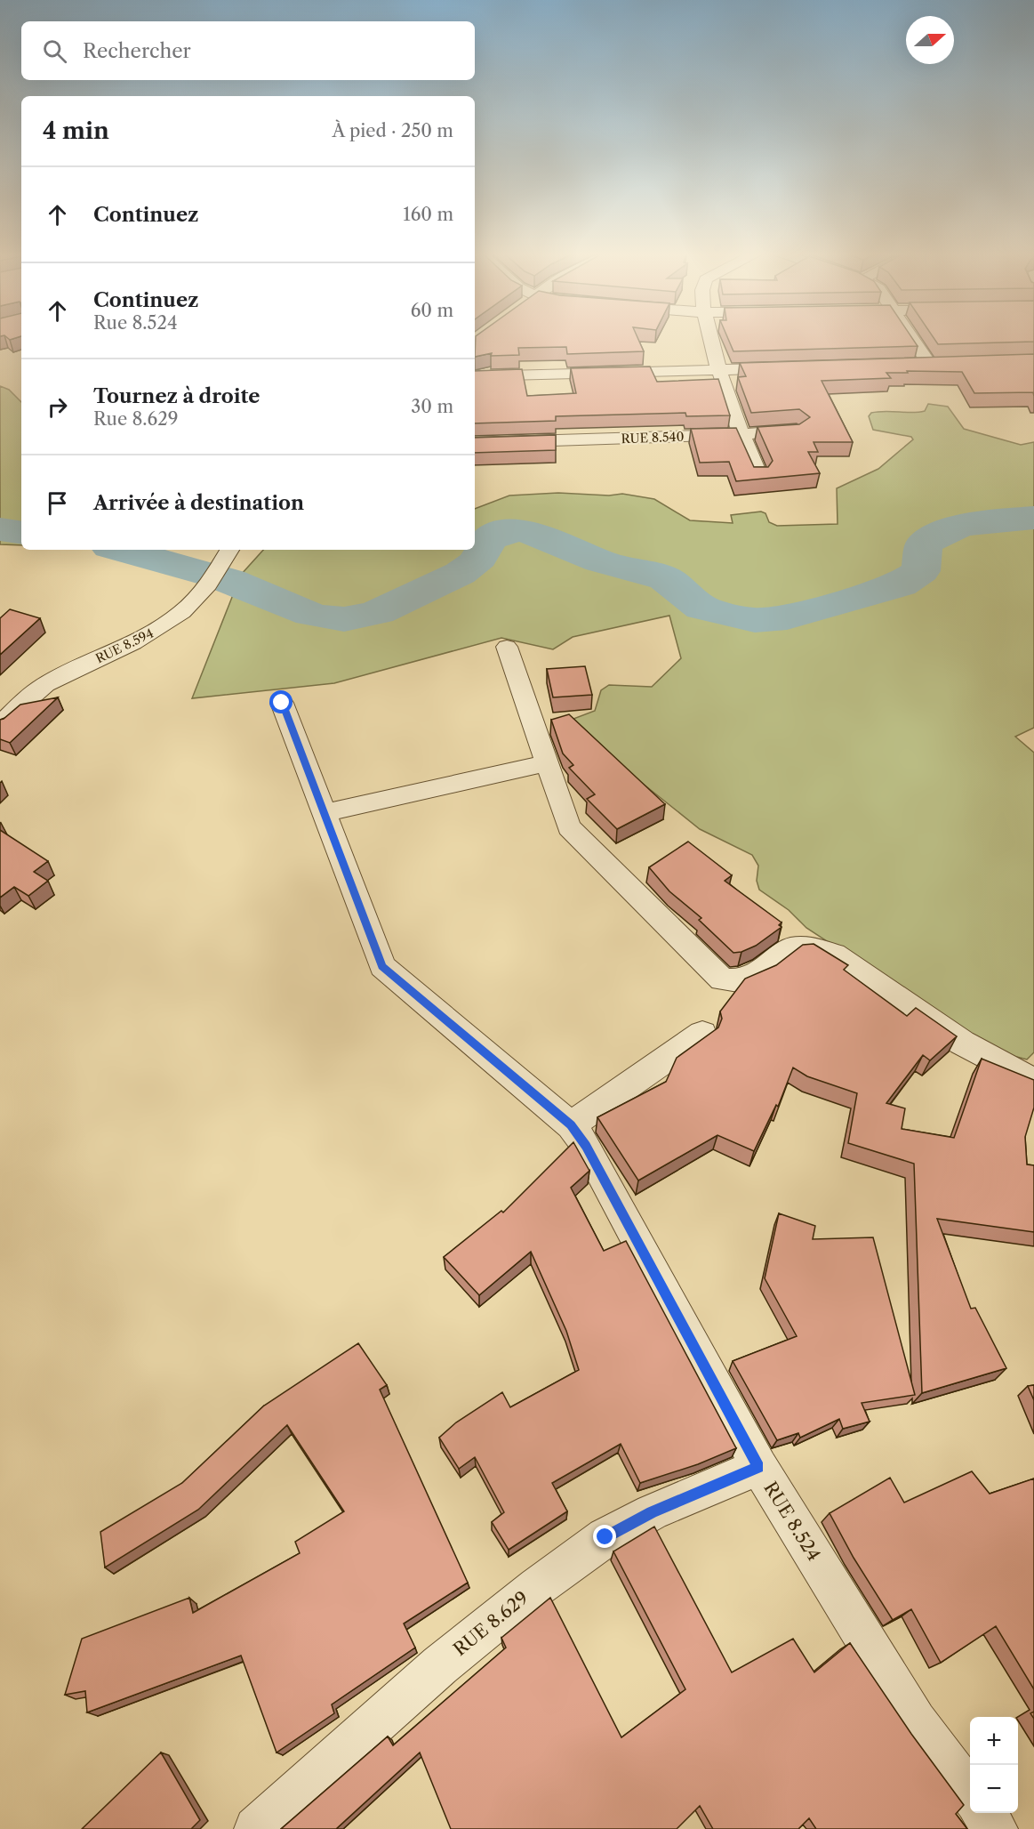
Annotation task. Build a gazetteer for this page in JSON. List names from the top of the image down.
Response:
{
  "streets": {
    "street": [
      "RUE 8.540",
      "RUE 8.594",
      "RUE 8.524",
      "RUE 8.629"
    ]
  },
  "crossings": [
    ["RUE 8.524", "RUE 8.629"]
  ],
  "north": "right",
  "page": {
    "search": "Rechercher",
    "heading": ["4 min", "À pied · 250 m"],
    "list": [
      ["Continuez", "160 m"],
      ["Continuez", "Rue 8.524", "60 m"],
      ["Tournez à droite", "Rue 8.629", "30 m"],
      "Arrivée à destination"
    ],
    "map_buttons": ["+", "−"]
  }
}
